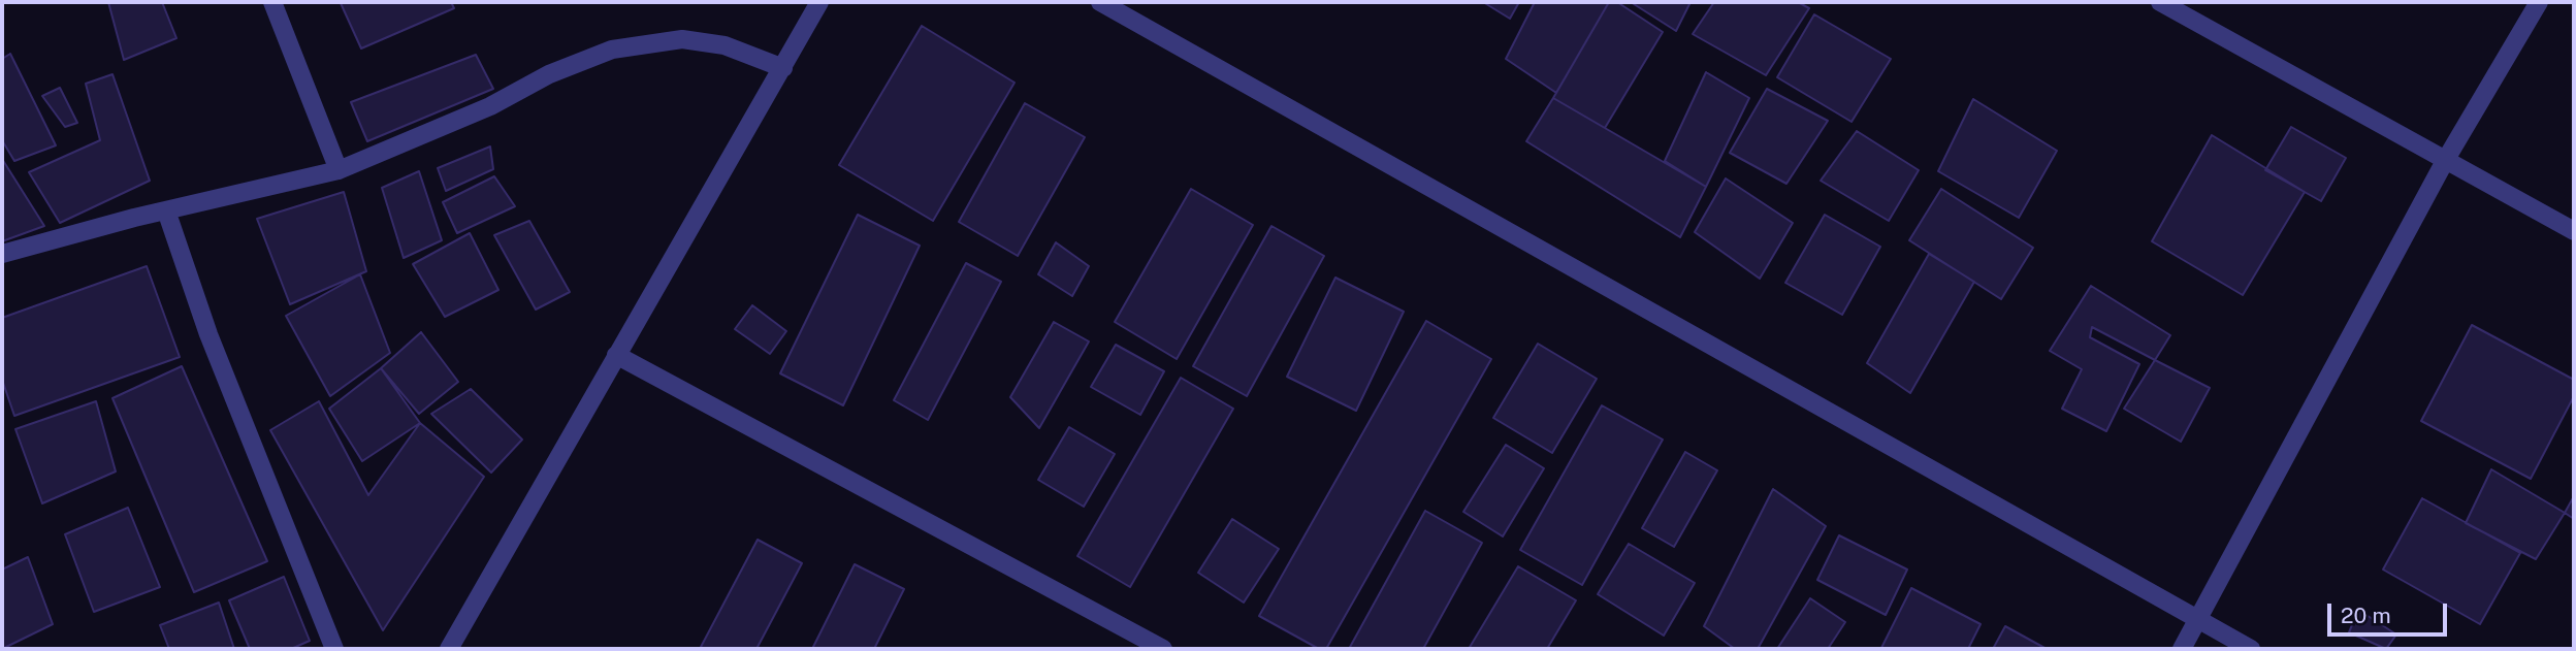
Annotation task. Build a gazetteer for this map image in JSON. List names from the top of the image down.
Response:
{
  "scale_bar": "20 m"
}
